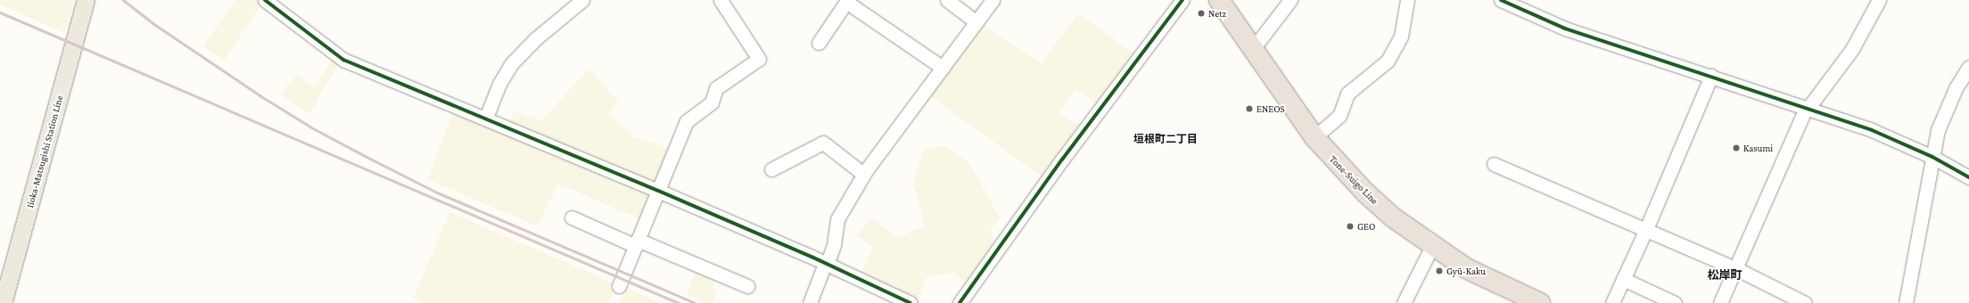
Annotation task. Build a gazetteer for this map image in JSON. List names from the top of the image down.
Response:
{
  "streets": {
    "highway": ["Tone-Suigo Line"],
    "main road": ["Iioka-Matsugishi Station Line"]
  },
  "districts": ["垣根町二丁目", "松岸町"],
  "places": [
    "Netz",
    "ENEOS",
    "Kasumi",
    "GEO",
    "Gyū-Kaku"
  ]
}
